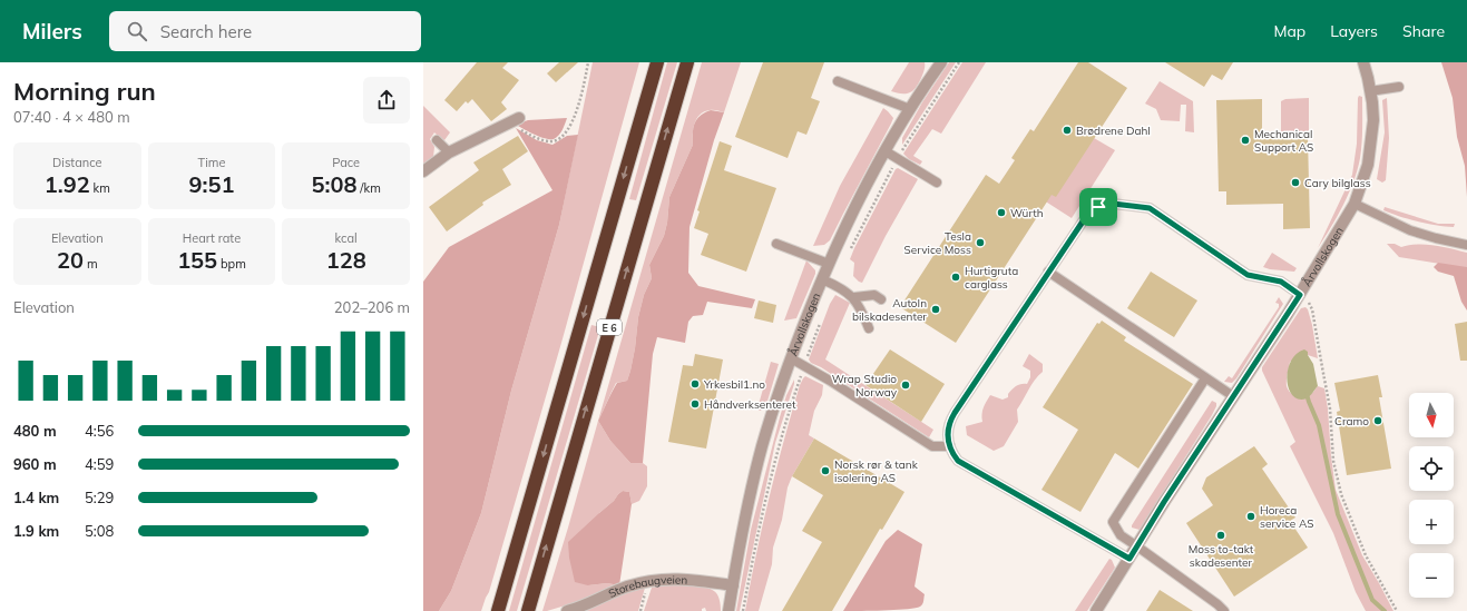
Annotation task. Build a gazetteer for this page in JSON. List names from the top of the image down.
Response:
{
  "streets": {
    "highway": ["E 6"],
    "street": ["Årvollskogen", "Storebaugveien"]
  },
  "crossings": [
    ["Årvollskogen", "Storebaugveien"]
  ],
  "places": [
    "Brødrene Dahl",
    "Mechanical Support AS",
    "Cary bilglass",
    "Würth",
    "Tesla Service Moss",
    "Hurtigruta carglass",
    "AutoIn bilskadesenter",
    "Yrkesbil1.no",
    "Wrap Studio Norway",
    "Håndverksenteret",
    "Cramo",
    "Norsk rør & tank isolering AS",
    "Horeca service AS",
    "Moss to-takt skadesenter"
  ],
  "north": "bottom",
  "page": {
    "header": "Milers",
    "search": "Search here",
    "nav": ["Map", "Layers", "Share"],
    "heading": ["Morning run", "07:40 · 4 × 480 m"],
    "stats": [
      ["Distance", "1.92 km"],
      ["Time", "9:51"],
      ["Pace", "5:08 /km"],
      ["Elevation", "20 m"],
      ["Heart rate", "155 bpm"],
      ["kcal", "128"]
    ],
    "chart": ["Elevation", "202–206 m"],
    "map_buttons": ["+", "−"],
    "list": [
      {
        "name": "480 m",
        "note": "4:56"
      },
      {
        "name": "960 m",
        "note": "4:59"
      },
      {
        "name": "1.4 km",
        "note": "5:29"
      },
      {
        "name": "1.9 km",
        "note": "5:08"
      }
    ]
  }
}
